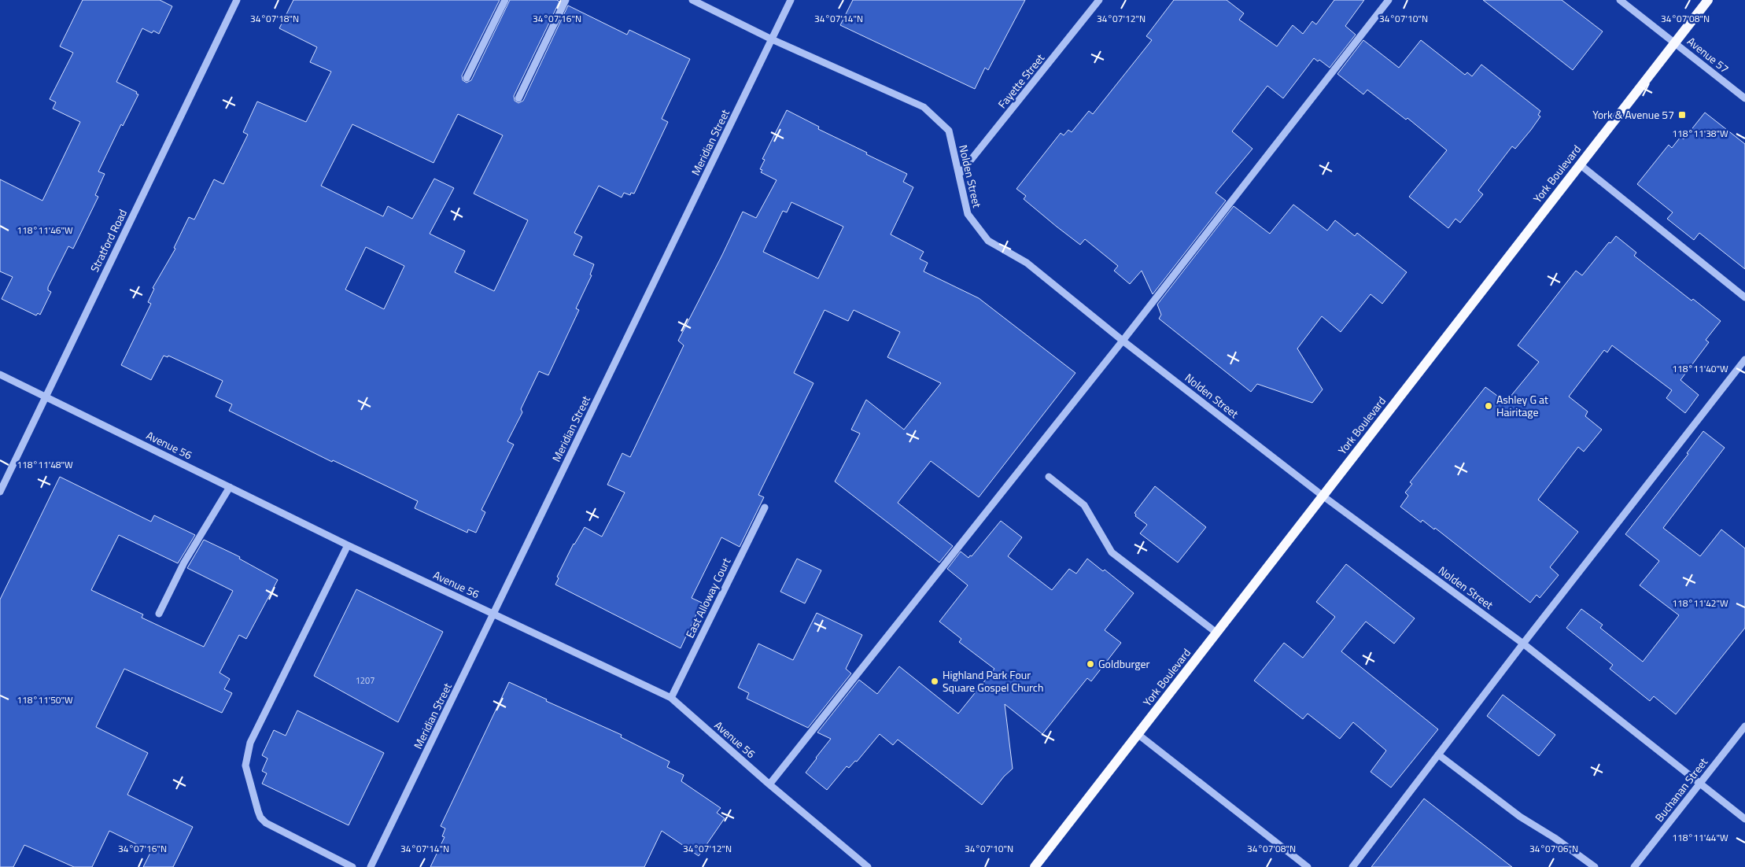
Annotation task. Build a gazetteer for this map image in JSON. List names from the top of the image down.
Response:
{
  "streets": {
    "main road": ["York Boulevard"],
    "street": [
      "Avenue 57",
      "Fayette Street",
      "Meridian Street",
      "Nolden Street",
      "Stratford Road",
      "Avenue 56",
      "East Alloway Court",
      "Buchanan Street"
    ]
  },
  "crossings": [
    ["Avenue 57", "York Boulevard"],
    ["Fayette Street", "Nolden Street"],
    ["Meridian Street", "Nolden Street"],
    ["Meridian Street", "Avenue 56"],
    ["York Boulevard", "Nolden Street"],
    ["Nolden Street", "Buchanan Street"],
    ["Stratford Road", "Avenue 56"],
    ["Avenue 56", "East Alloway Court"]
  ],
  "places": {
    "transit": ["York & Avenue 57"],
    "other": ["Ashley G at Hairitage", "Goldburger", "Highland Park Four Square Gospel Church"]
  },
  "house_numbers": ["1207"],
  "coordinates": [
    "34°07'18\"N",
    "34°07'16\"N",
    "34°07'14\"N",
    "34°07'12\"N",
    "34°07'10\"N",
    "34°07'08\"N",
    "118°11'38\"W",
    "118°11'46\"W",
    "118°11'40\"W",
    "118°11'48\"W",
    "118°11'42\"W",
    "118°11'50\"W",
    "118°11'44\"W",
    "34°07'06\"N"
  ]
}
